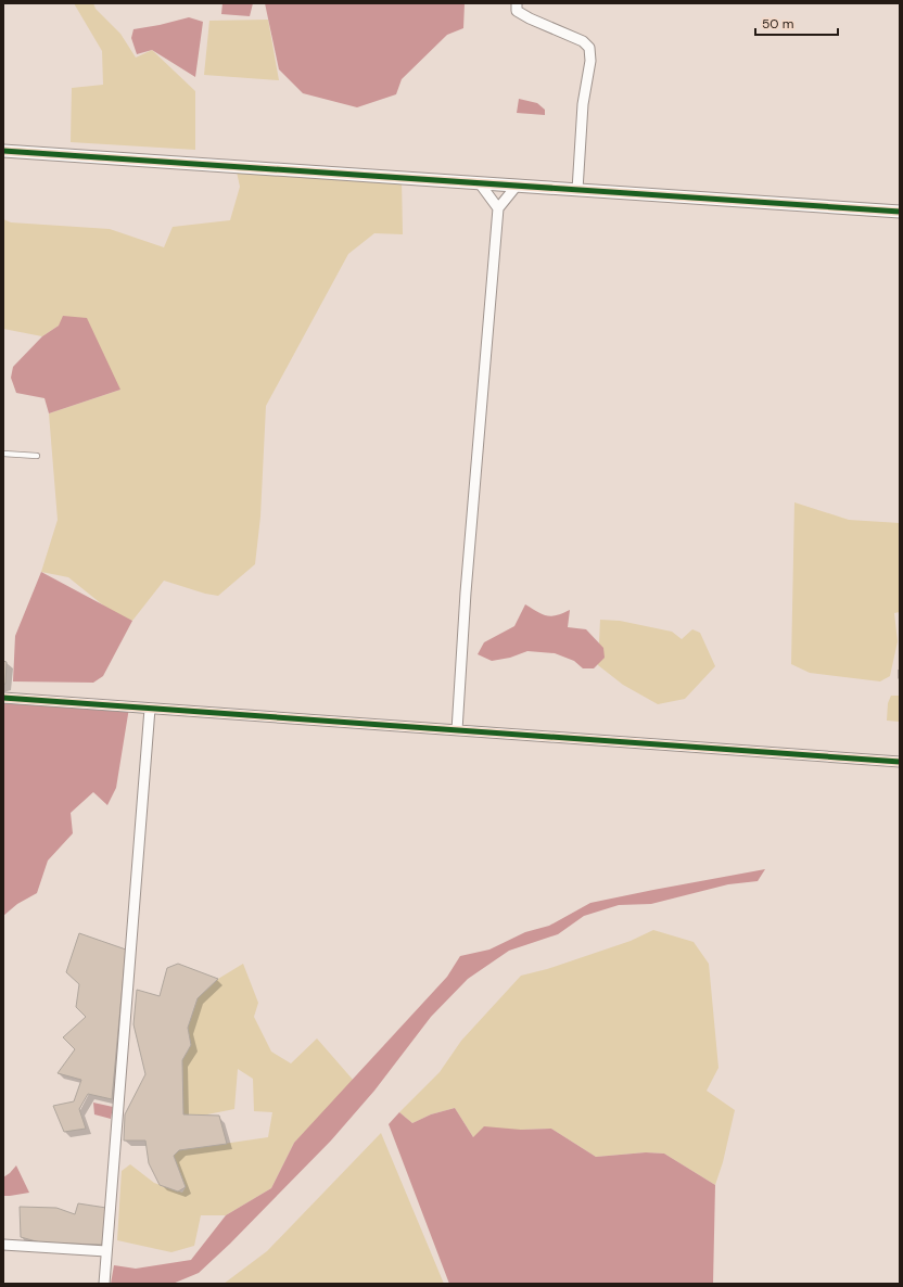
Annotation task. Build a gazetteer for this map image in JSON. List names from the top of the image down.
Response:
{
  "scale_bar": "50 m"
}
